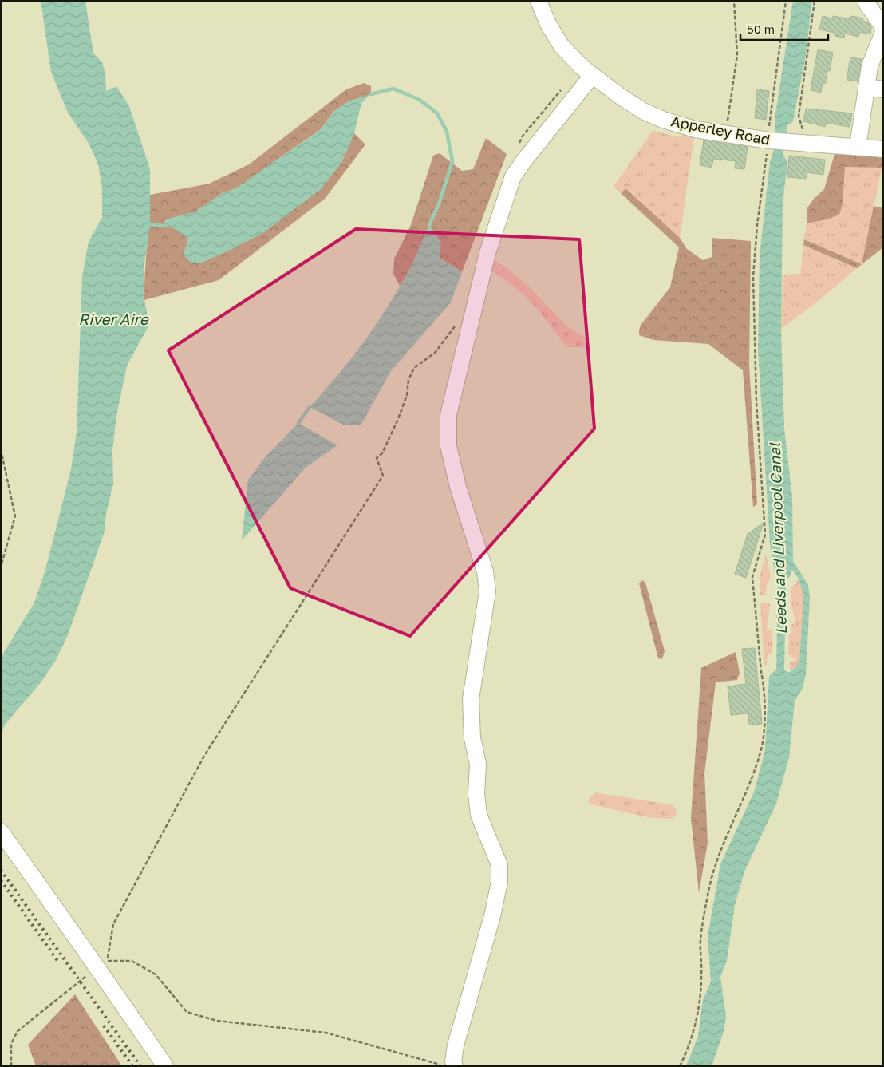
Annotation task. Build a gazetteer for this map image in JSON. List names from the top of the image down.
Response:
{
  "streets": {
    "street": ["Apperley Road"]
  },
  "water": ["River Aire", "Leeds and Liverpool Canal"],
  "scale_bar": "50 m"
}
